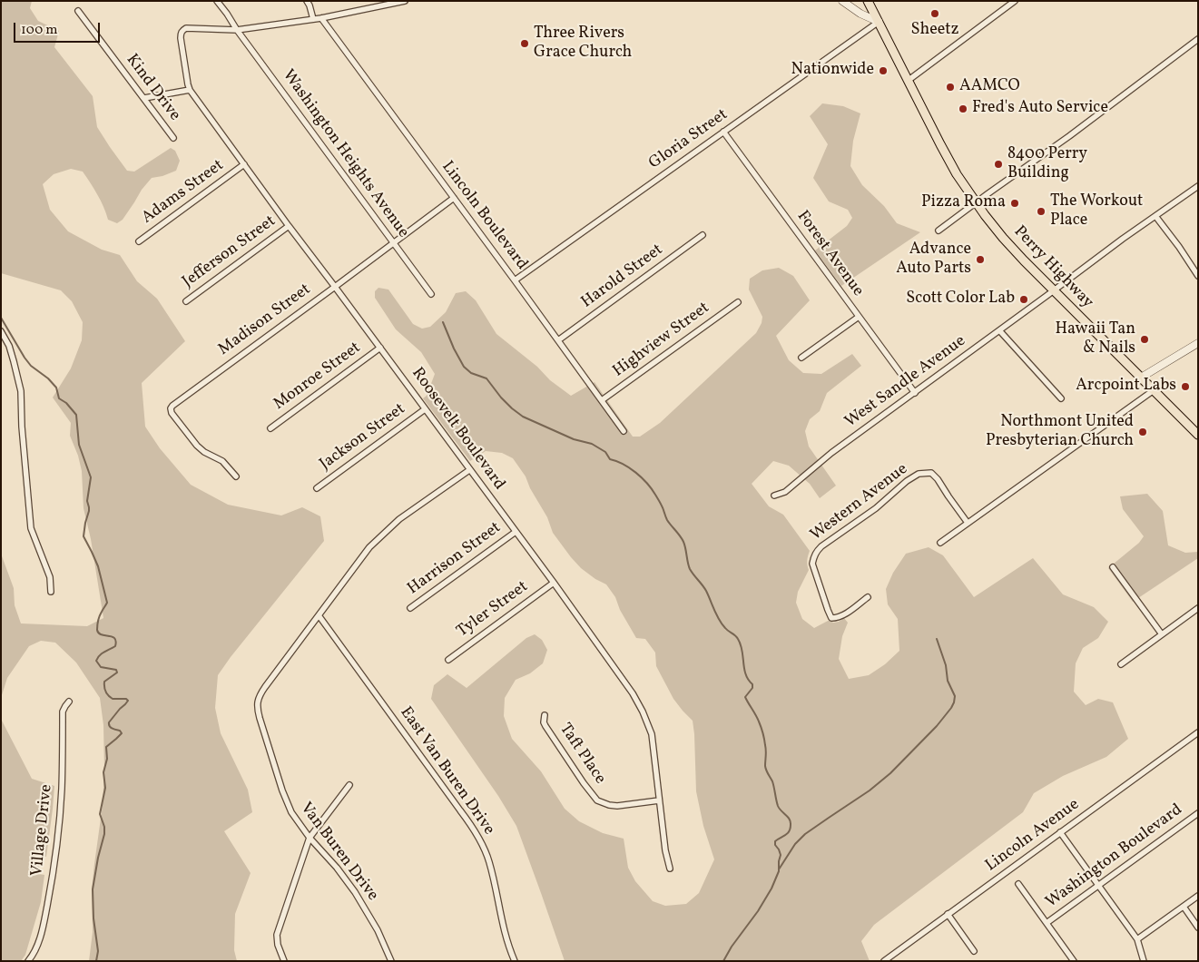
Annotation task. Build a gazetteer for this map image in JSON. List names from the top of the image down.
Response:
{
  "streets": {
    "main road": ["Perry Highway"],
    "street": [
      "Kind Drive",
      "Gloria Street",
      "Washington Heights Avenue",
      "Adams Street",
      "Lincoln Boulevard",
      "Jefferson Street",
      "Forest Avenue",
      "Harold Street",
      "Madison Street",
      "Highview Street",
      "Monroe Street",
      "West Sandle Avenue",
      "Roosevelt Boulevard",
      "Jackson Street",
      "Western Avenue",
      "Harrison Street",
      "Tyler Street",
      "Taft Place",
      "East Van Buren Drive",
      "Village Drive",
      "Lincoln Avenue",
      "Van Buren Drive",
      "Washington Boulevard"
    ]
  },
  "crossings": [
    ["Gloria Street", "Lincoln Boulevard"],
    ["Gloria Street", "Forest Avenue"],
    ["Gloria Street", "Perry Highway"],
    ["Washington Heights Avenue", "Madison Street"],
    ["Washington Heights Avenue", "Roosevelt Boulevard"],
    ["Adams Street", "Roosevelt Boulevard"],
    ["Lincoln Boulevard", "Harold Street"],
    ["Lincoln Boulevard", "Madison Street"],
    ["Lincoln Boulevard", "Highview Street"],
    ["Jefferson Street", "Roosevelt Boulevard"],
    ["Forest Avenue", "West Sandle Avenue"],
    ["Perry Highway", "West Sandle Avenue"],
    ["Madison Street", "Roosevelt Boulevard"],
    ["Monroe Street", "Roosevelt Boulevard"],
    ["Roosevelt Boulevard", "Jackson Street"],
    ["Roosevelt Boulevard", "Harrison Street"],
    ["Roosevelt Boulevard", "Tyler Street"],
    ["Roosevelt Boulevard", "Taft Place"],
    ["Roosevelt Boulevard", "Van Buren Drive"],
    ["East Van Buren Drive", "Van Buren Drive"]
  ],
  "places": [
    "Sheetz",
    "Three Rivers Grace Church",
    "Nationwide",
    "AAMCO",
    "Fred's Auto Service",
    "8400 Perry Building",
    "Pizza Roma",
    "The Workout Place",
    "Advance Auto Parts",
    "Scott Color Lab",
    "Hawaii Tan & Nails",
    "Arcpoint Labs",
    "Northmont United Presbyterian Church"
  ],
  "scale_bar": "100 m"
}
